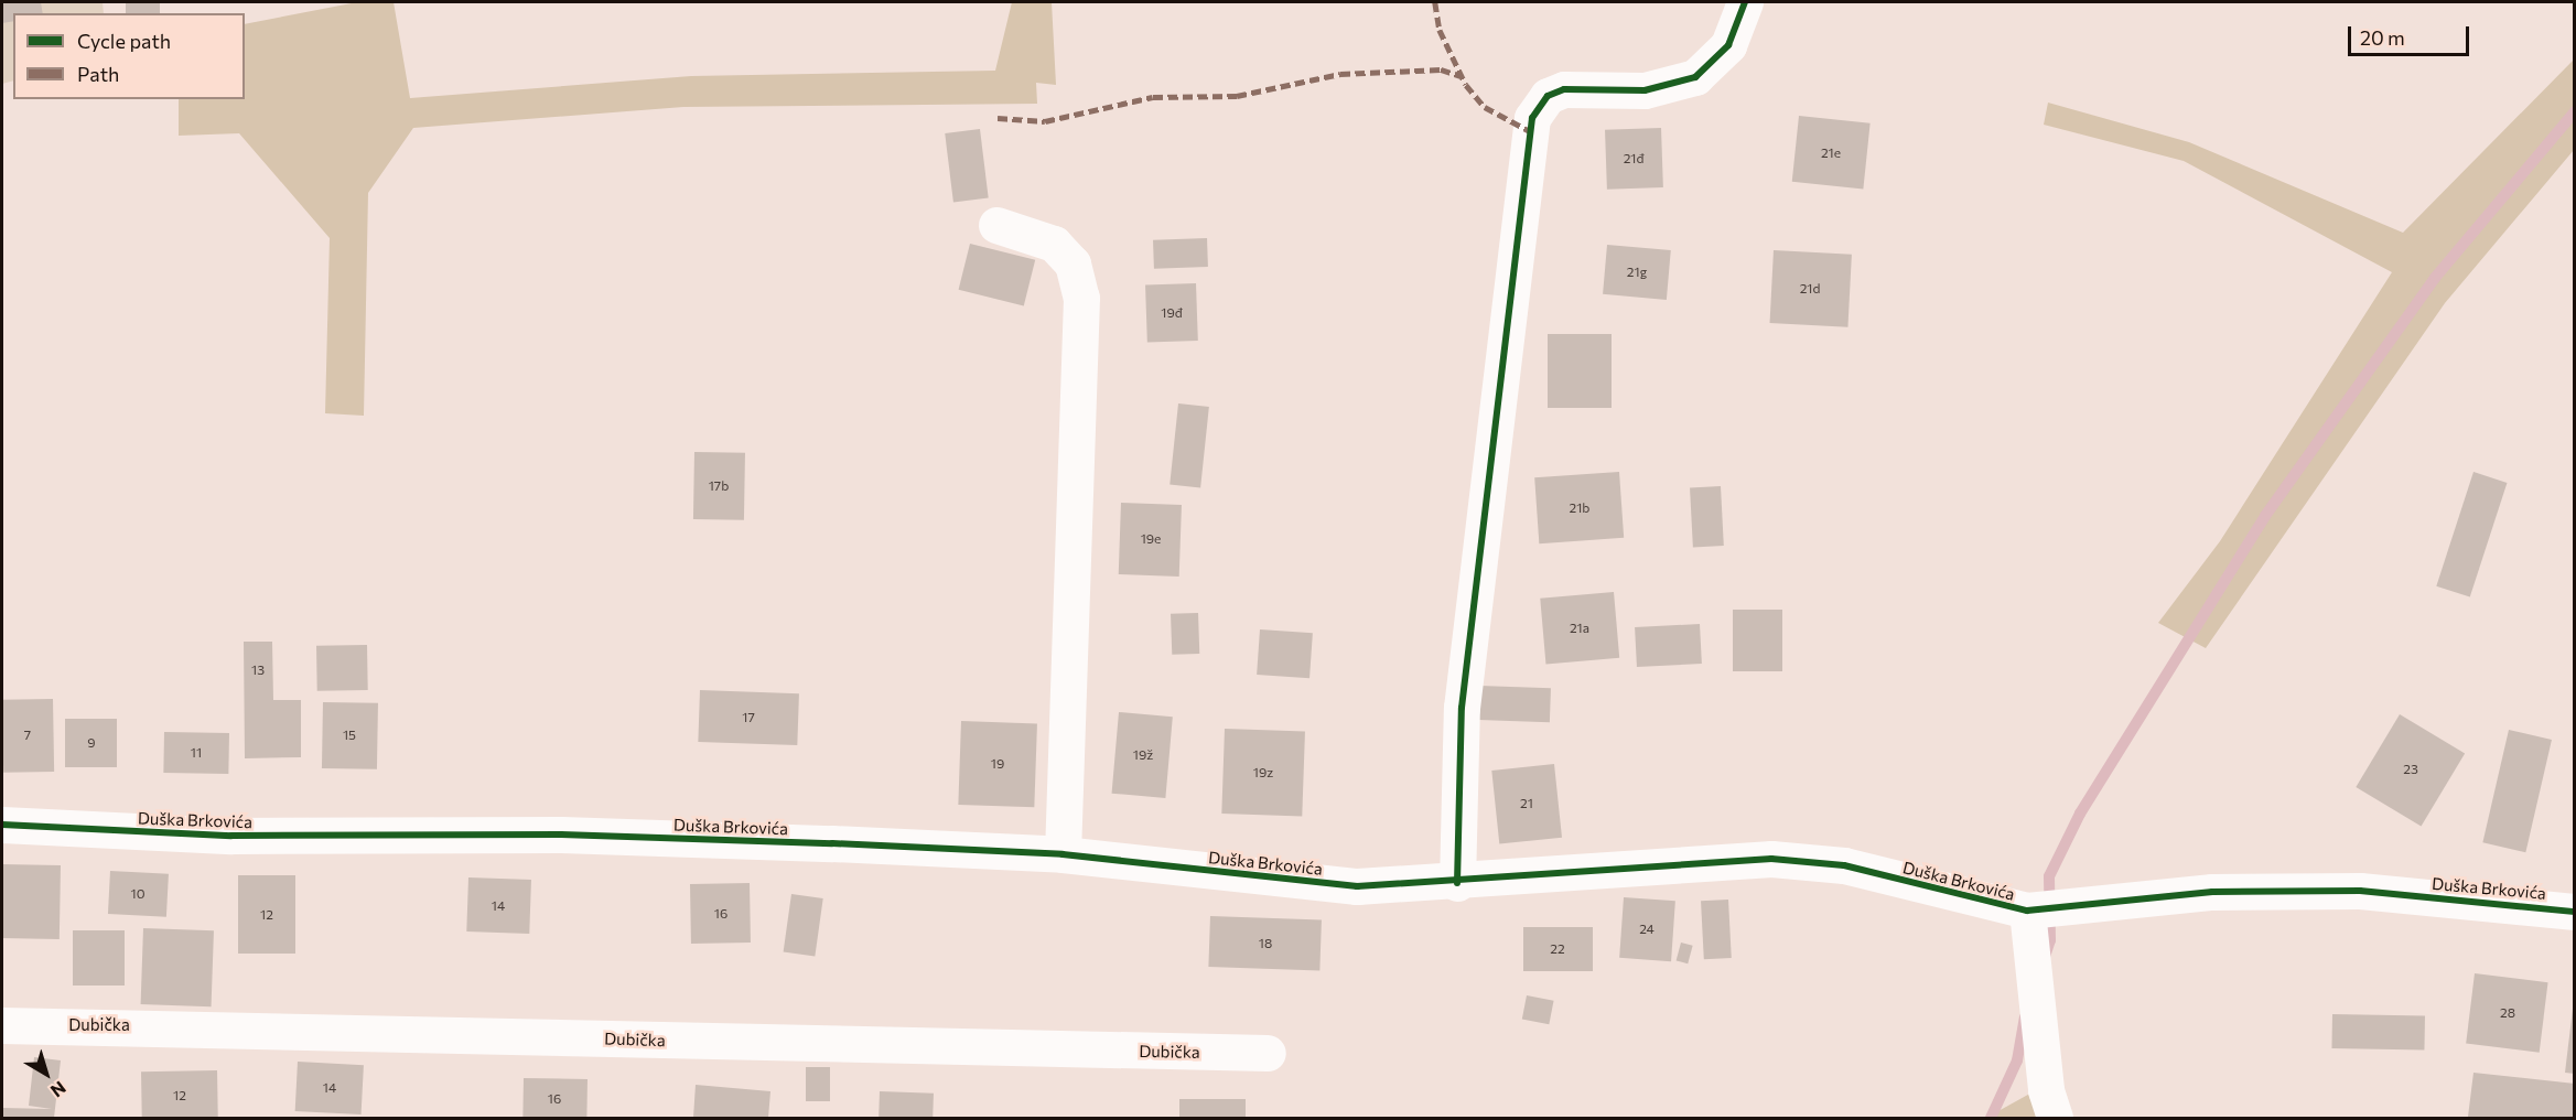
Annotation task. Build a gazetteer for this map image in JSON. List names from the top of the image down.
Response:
{
  "streets": {
    "street": ["Duška Brkovića", "Dubička"]
  },
  "house_numbers": [
    "21e",
    "21đ",
    "21g",
    "21d",
    "19đ",
    "17b",
    "21b",
    "19e",
    "21a",
    "13",
    "17",
    "7",
    "15",
    "9",
    "11",
    "19ž",
    "19",
    "23",
    "19z",
    "21",
    "10",
    "14",
    "16",
    "12",
    "24",
    "18",
    "22",
    "28",
    "14",
    "12",
    "16"
  ],
  "legend": ["Cycle path", "Path"],
  "scale_bar": "20 m",
  "north": "bottom right"
}
